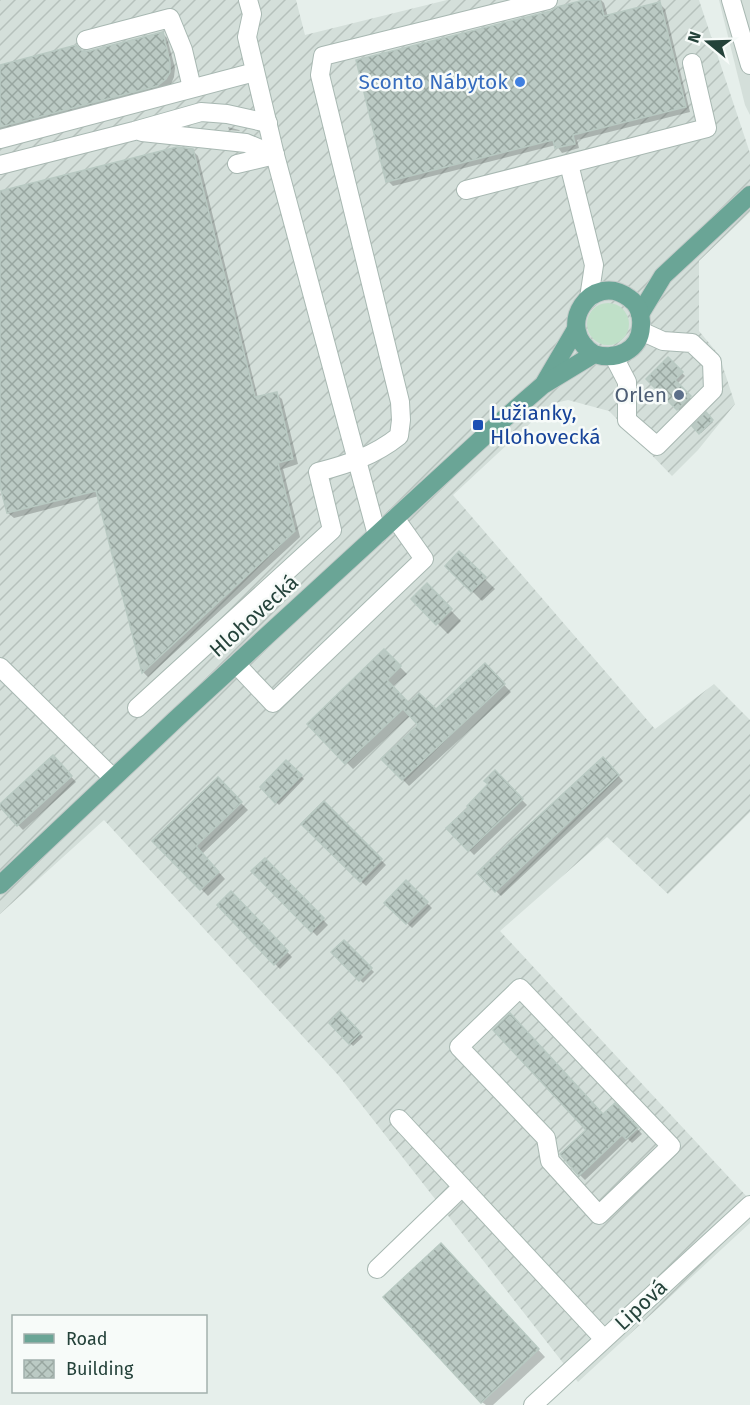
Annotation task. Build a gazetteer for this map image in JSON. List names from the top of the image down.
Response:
{
  "streets": {
    "main road": ["Hlohovecká"],
    "street": ["Lipová"]
  },
  "places": {
    "other": ["Sconto Nábytok", "Orlen"],
    "transit": ["Lužianky, Hlohovecká"]
  },
  "legend": ["Road", "Building"],
  "north": "left"
}
